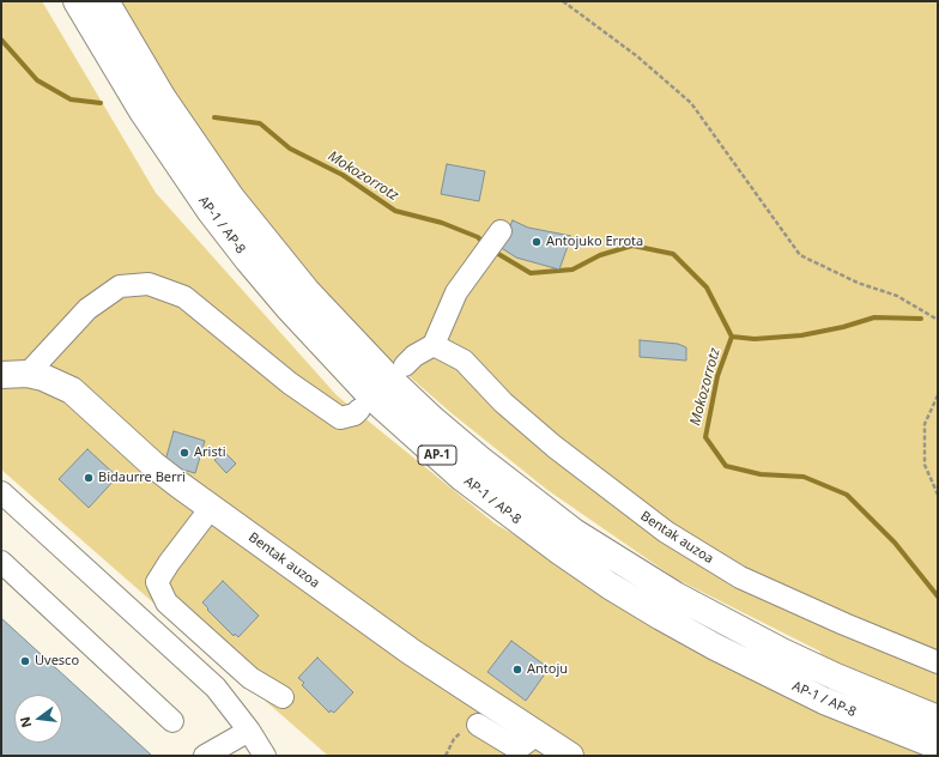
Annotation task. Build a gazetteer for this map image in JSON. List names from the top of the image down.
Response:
{
  "streets": {
    "main road": ["AP-1 / AP-8", "AP-1", "Bentak auzoa"]
  },
  "water": ["Mokozorrotz"],
  "places": [
    "Antojuko Errota",
    "Aristi",
    "Bidaurre Berri",
    "Uvesco",
    "Antoju"
  ],
  "north": "left"
}
